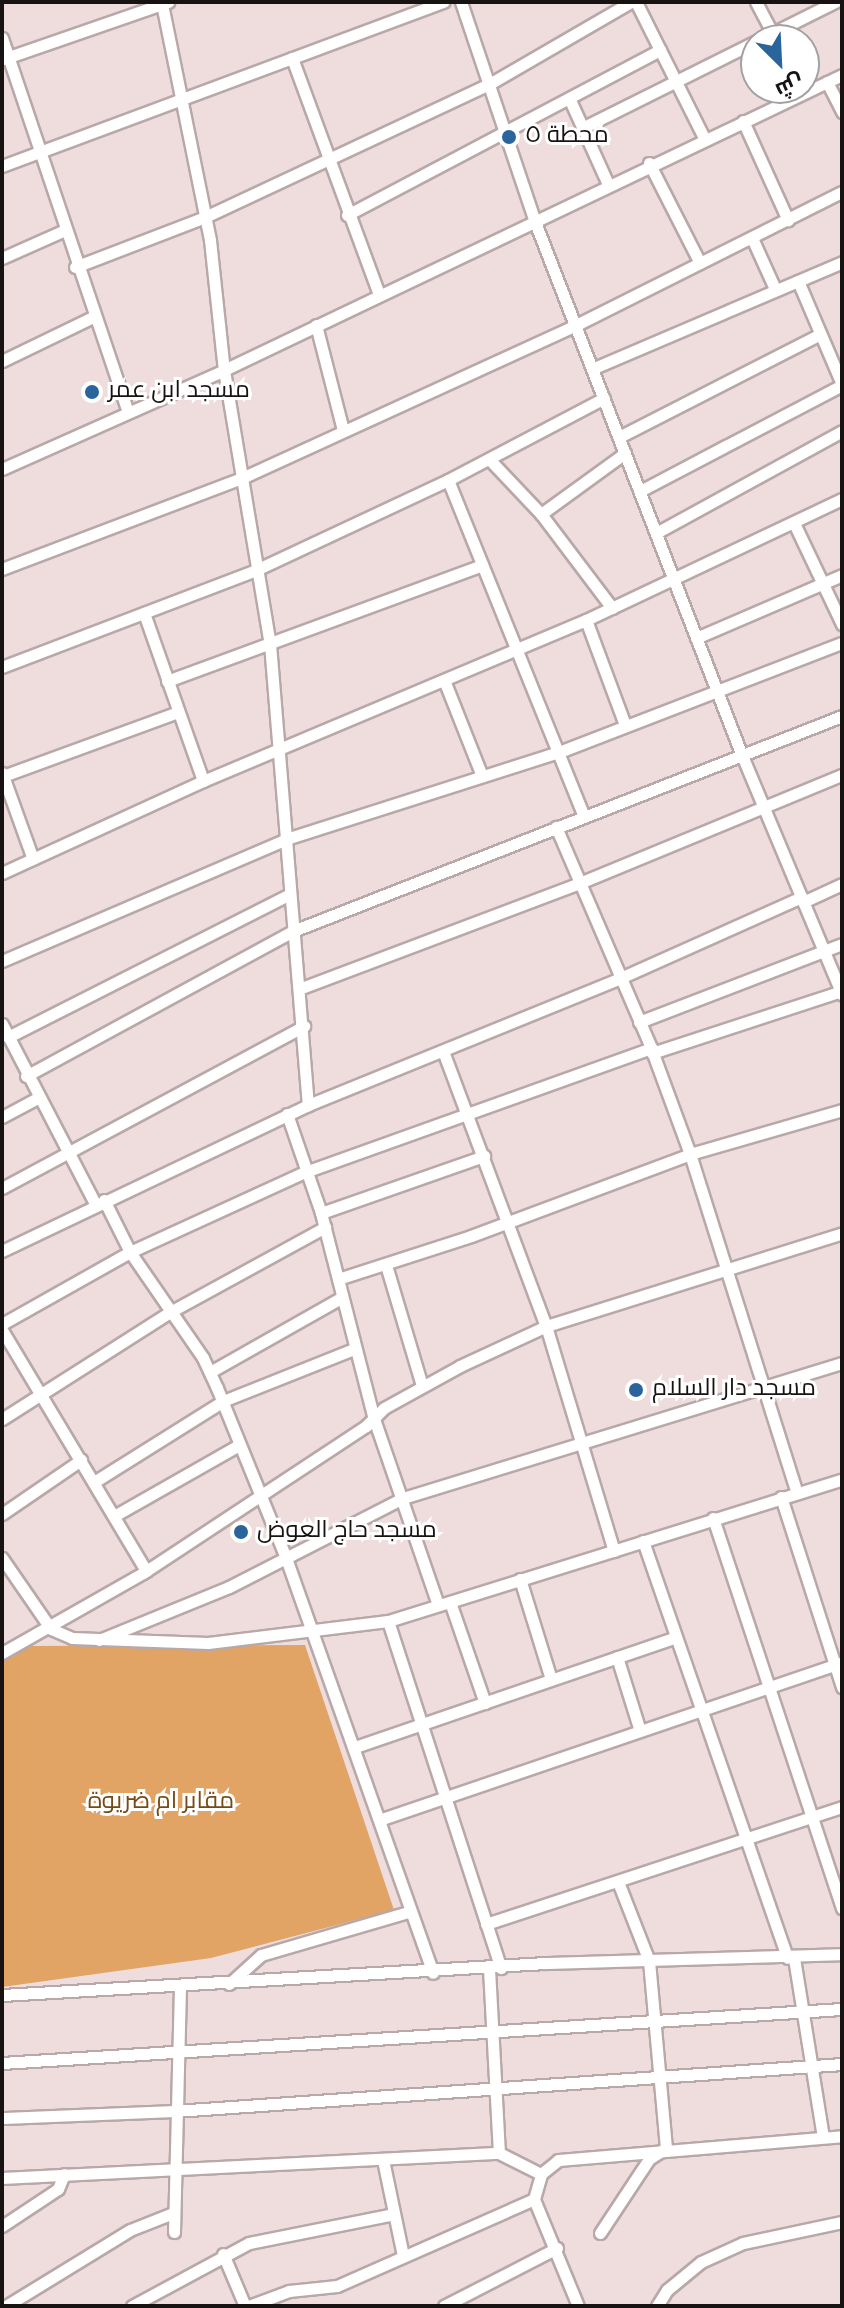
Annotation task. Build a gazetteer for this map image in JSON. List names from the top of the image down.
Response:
{
  "parks": ["مقابر ام ضريوة"],
  "places": [
    "محطة ٥",
    "مسجد ابن عمر",
    "مسجد دار السلام",
    "مسجد حاج العوض"
  ],
  "north": "bottom right"
}
